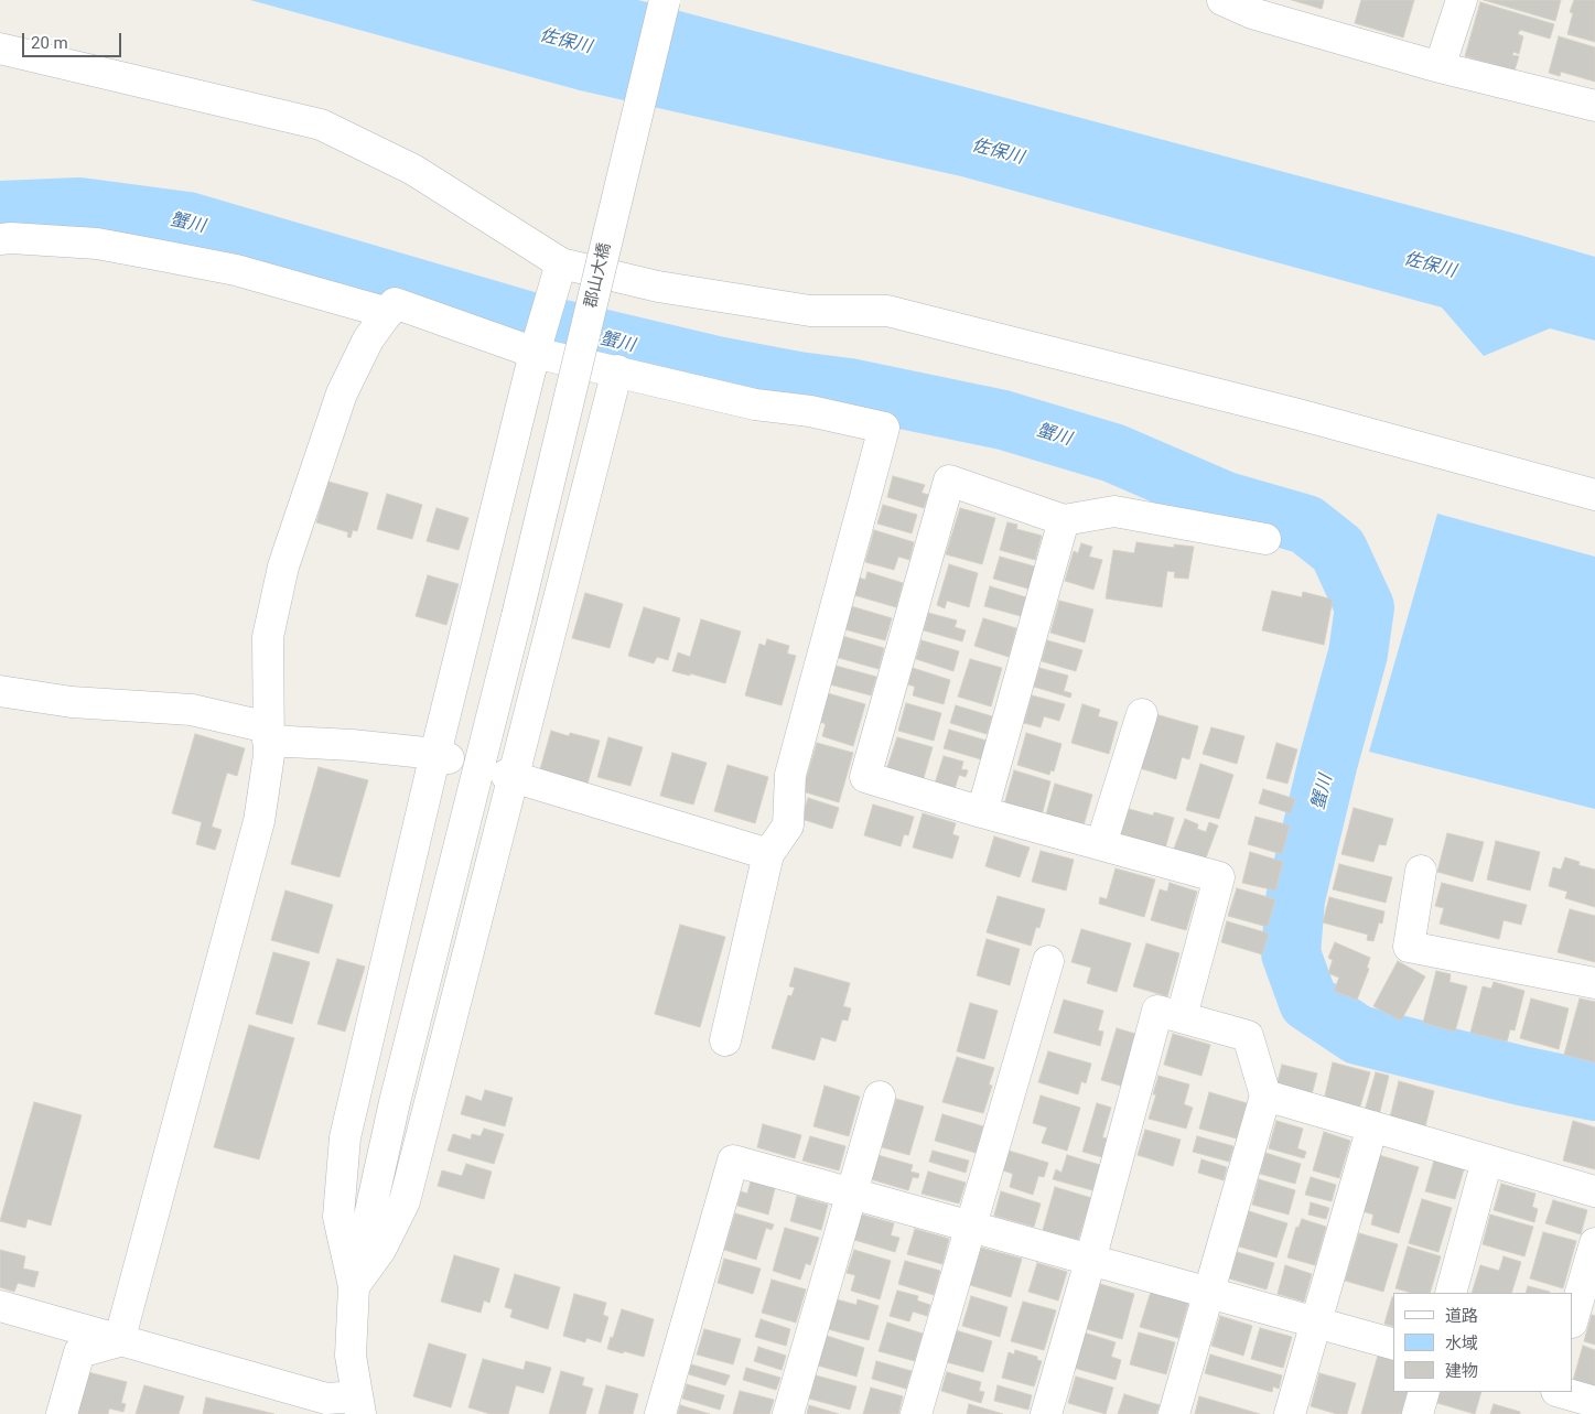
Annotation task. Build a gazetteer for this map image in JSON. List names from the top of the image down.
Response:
{
  "streets": {
    "street": ["郡山大橋"]
  },
  "water": ["佐保川", "蟹川"],
  "legend": ["道路", "水域", "建物"],
  "scale_bar": "20 m"
}
